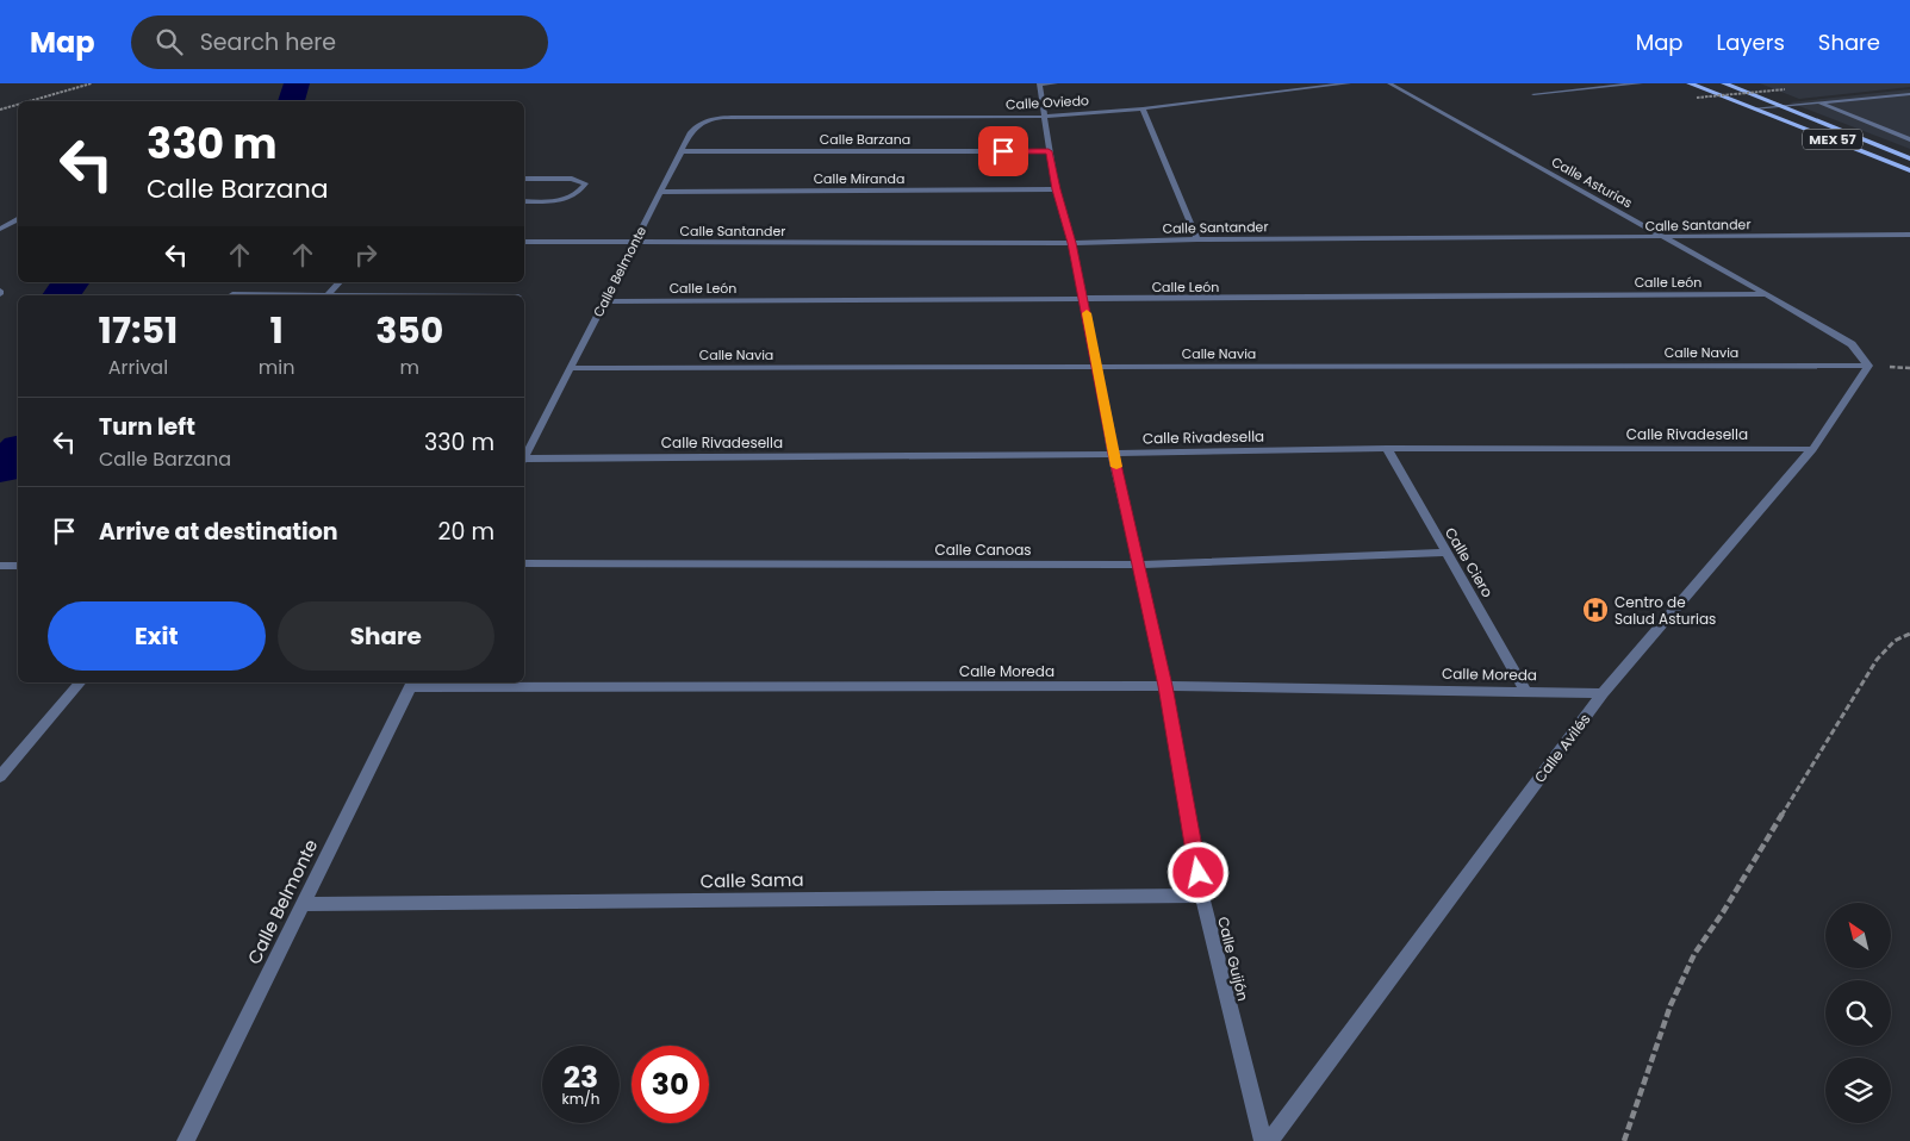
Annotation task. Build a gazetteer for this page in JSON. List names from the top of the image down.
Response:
{
  "streets": {
    "main road": ["MEX 57"],
    "street": [
      "Calle Oviedo",
      "Calle Barzana",
      "Calle Miranda",
      "Calle Asturias",
      "Calle Santander",
      "Calle Belmonte",
      "Calle León",
      "Calle Navia",
      "Calle Rivadesella",
      "Calle Canoas",
      "Calle Ciero",
      "Calle Moreda",
      "Calle Avilés",
      "Calle Sama",
      "Calle Guijón"
    ]
  },
  "crossings": [
    ["Calle Oviedo", "Calle Belmonte"],
    ["Calle Oviedo", "Calle Guijón"],
    ["Calle Barzana", "Calle Belmonte"],
    ["Calle Barzana", "Calle Guijón"],
    ["Calle Miranda", "Calle Belmonte"],
    ["Calle Miranda", "Calle Guijón"],
    ["Calle Asturias", "Calle Santander"],
    ["Calle Asturias", "Calle León"],
    ["Calle Asturias", "Calle Navia"],
    ["Calle Asturias", "Calle Avilés"],
    ["Calle Santander", "Calle Belmonte"],
    ["Calle Santander", "Calle Guijón"],
    ["Calle Belmonte", "Calle León"],
    ["Calle Belmonte", "Calle Navia"],
    ["Calle Belmonte", "Calle Moreda"],
    ["Calle Belmonte", "Calle Sama"],
    ["Calle León", "Calle Guijón"],
    ["Calle Navia", "Calle Avilés"],
    ["Calle Navia", "Calle Guijón"],
    ["Calle Rivadesella", "Calle Ciero"],
    ["Calle Rivadesella", "Calle Avilés"],
    ["Calle Rivadesella", "Calle Guijón"],
    ["Calle Canoas", "Calle Ciero"],
    ["Calle Canoas", "Calle Guijón"],
    ["Calle Ciero", "Calle Moreda"],
    ["Calle Moreda", "Calle Avilés"],
    ["Calle Moreda", "Calle Guijón"],
    ["Calle Sama", "Calle Guijón"]
  ],
  "places": {
    "hospital": ["Centro de Salud Asturias"]
  },
  "north": "top left",
  "page": {
    "header": "Map",
    "search": "Search here",
    "nav": ["Map", "Layers", "Share"],
    "turn": ["330 m", "Calle Barzana"],
    "eta": [
      "17:51",
      "Arrival",
      "1",
      "min",
      "350",
      "m"
    ],
    "list": [
      {
        "name": "Turn left",
        "note": "Calle Barzana",
        "value": "330 m"
      },
      {
        "name": "Arrive at destination",
        "value": "20 m"
      }
    ],
    "buttons": ["Exit", "Share"],
    "speed": "23 km/h",
    "limit": "30"
  }
}
